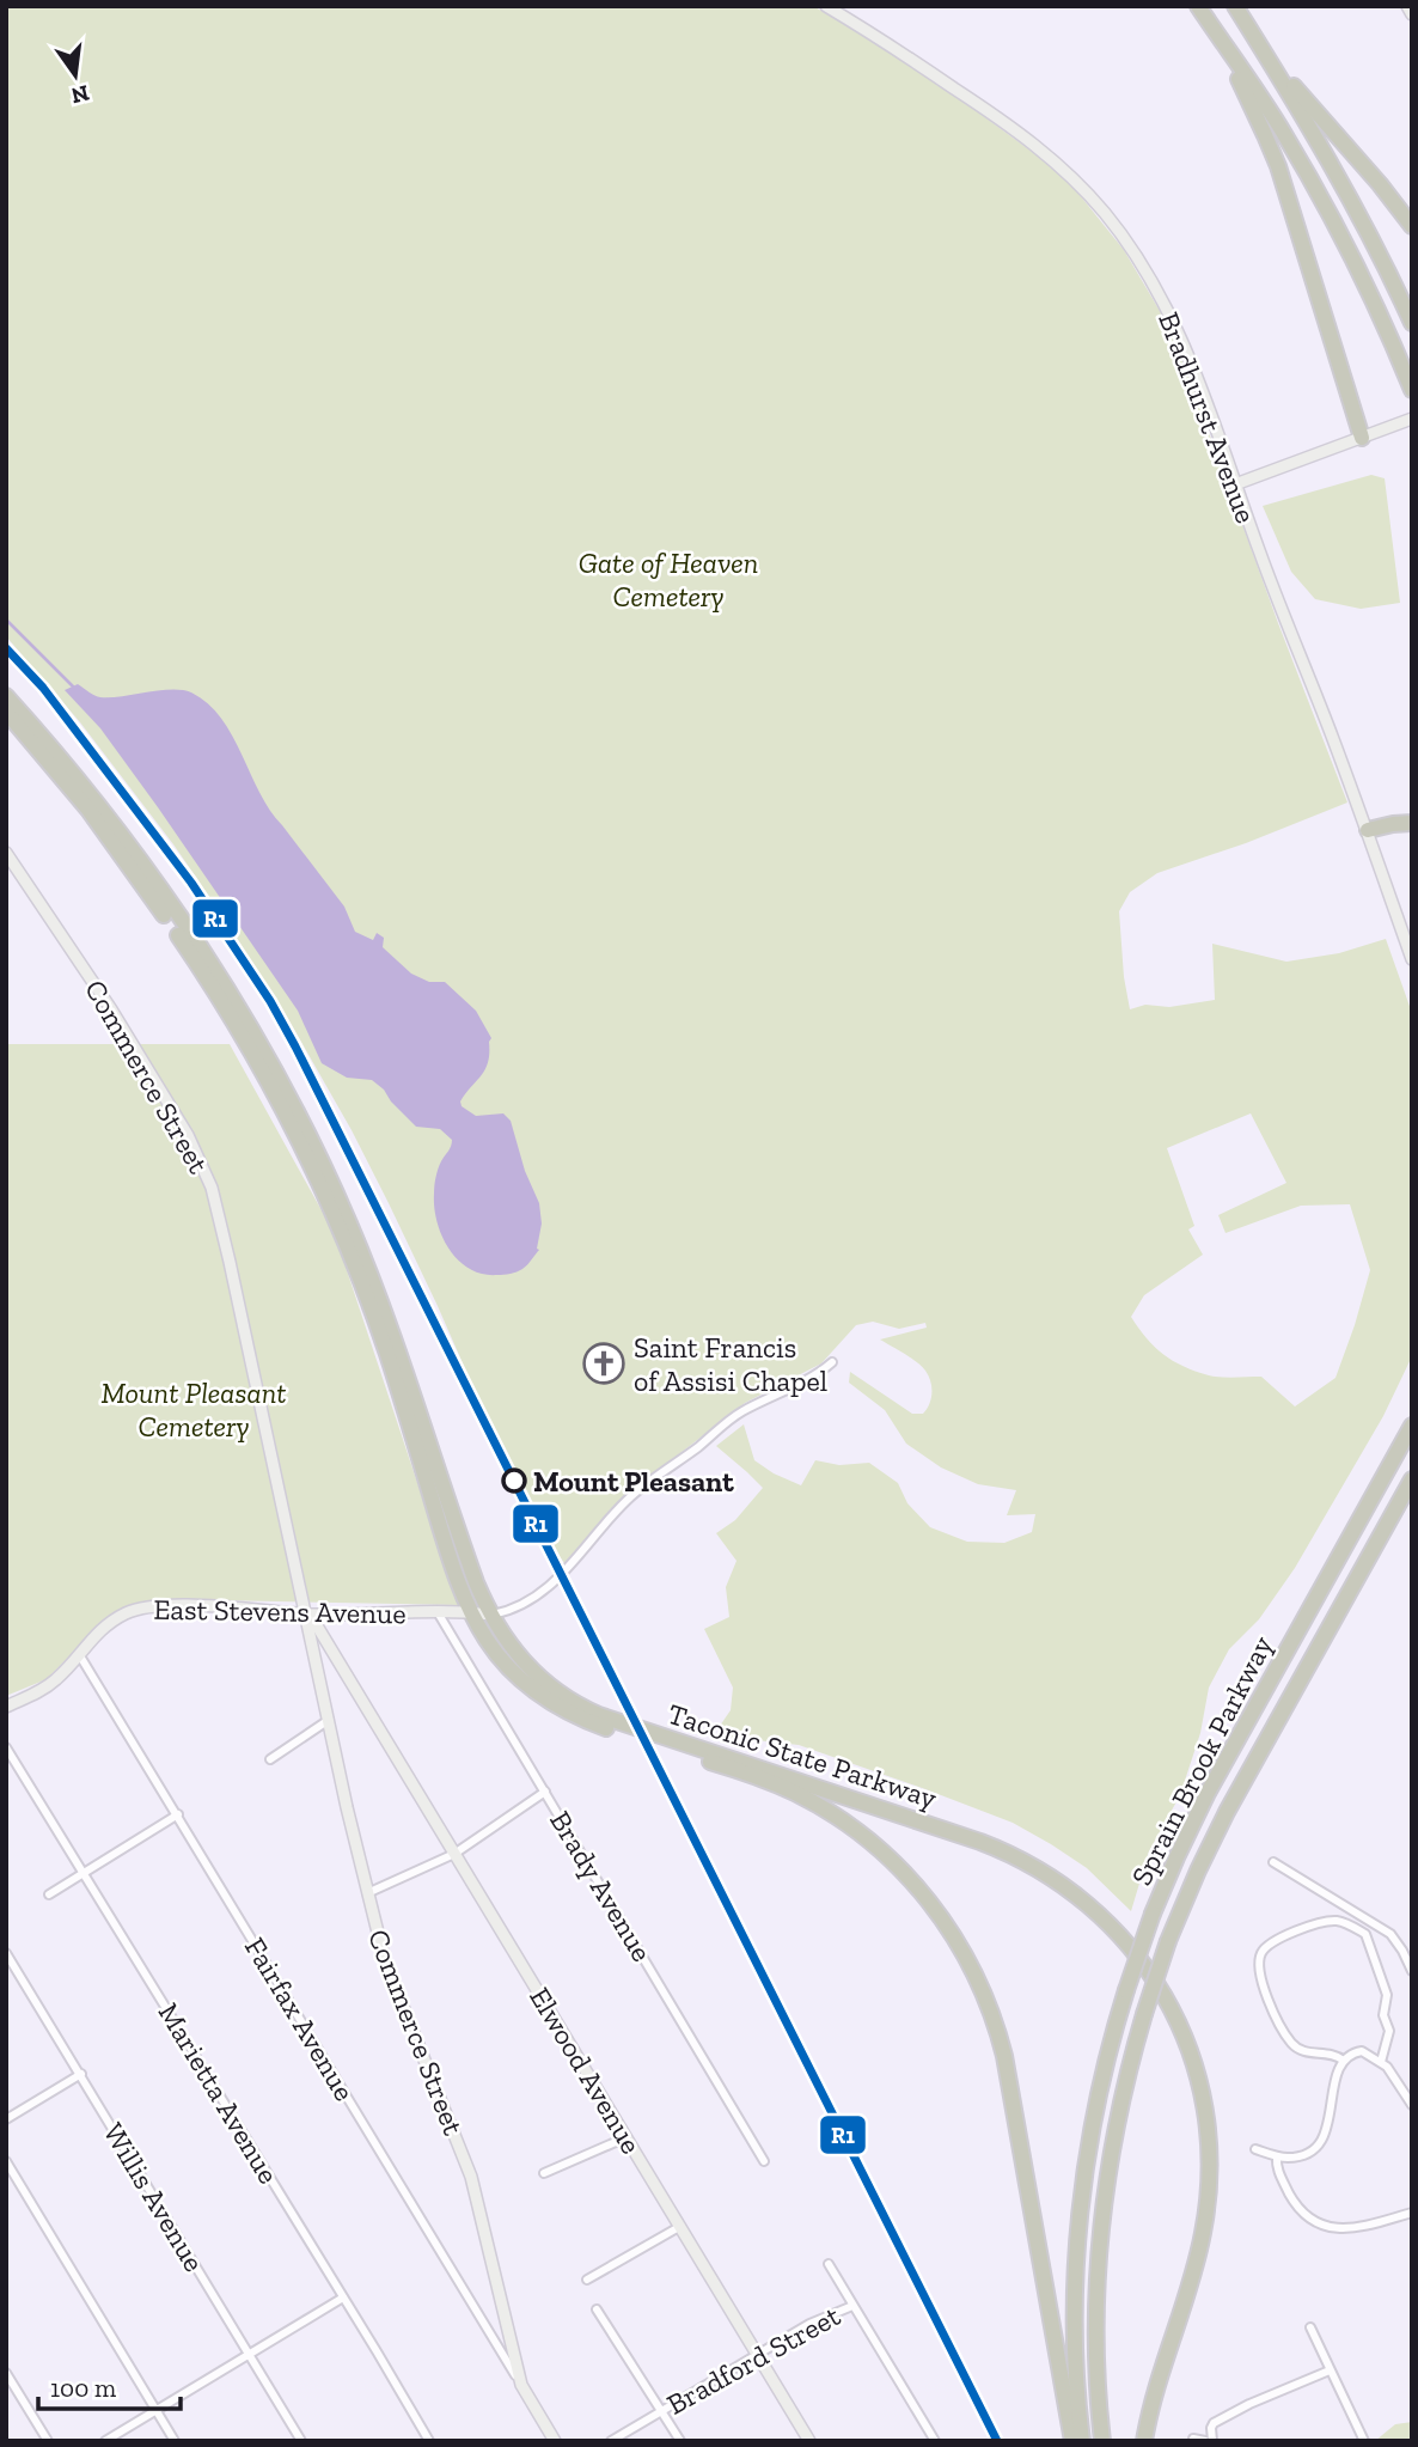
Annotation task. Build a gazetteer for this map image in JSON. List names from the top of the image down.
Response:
{
  "streets": {
    "highway": ["Taconic State Parkway", "Sprain Brook Parkway"],
    "street": [
      "Bradhurst Avenue",
      "Commerce Street",
      "East Stevens Avenue",
      "Brady Avenue",
      "Fairfax Avenue",
      "Elwood Avenue",
      "Marietta Avenue",
      "Willis Avenue",
      "Bradford Street"
    ]
  },
  "crossings": [
    ["Commerce Street", "East Stevens Avenue"],
    ["Commerce Street", "Fairfax Avenue"],
    ["Commerce Street", "Elwood Avenue"],
    ["East Stevens Avenue", "Taconic State Parkway"],
    ["East Stevens Avenue", "Brady Avenue"],
    ["East Stevens Avenue", "Fairfax Avenue"],
    ["Elwood Avenue", "Bradford Street"]
  ],
  "parks": ["Gate of Heaven Cemetery", "Mount Pleasant Cemetery"],
  "places": {
    "church": ["Saint Francis of Assisi Chapel"],
    "other": ["Mount Pleasant"]
  },
  "lines": ["transit line R1"],
  "scale_bar": "100 m",
  "north": "bottom"
}
